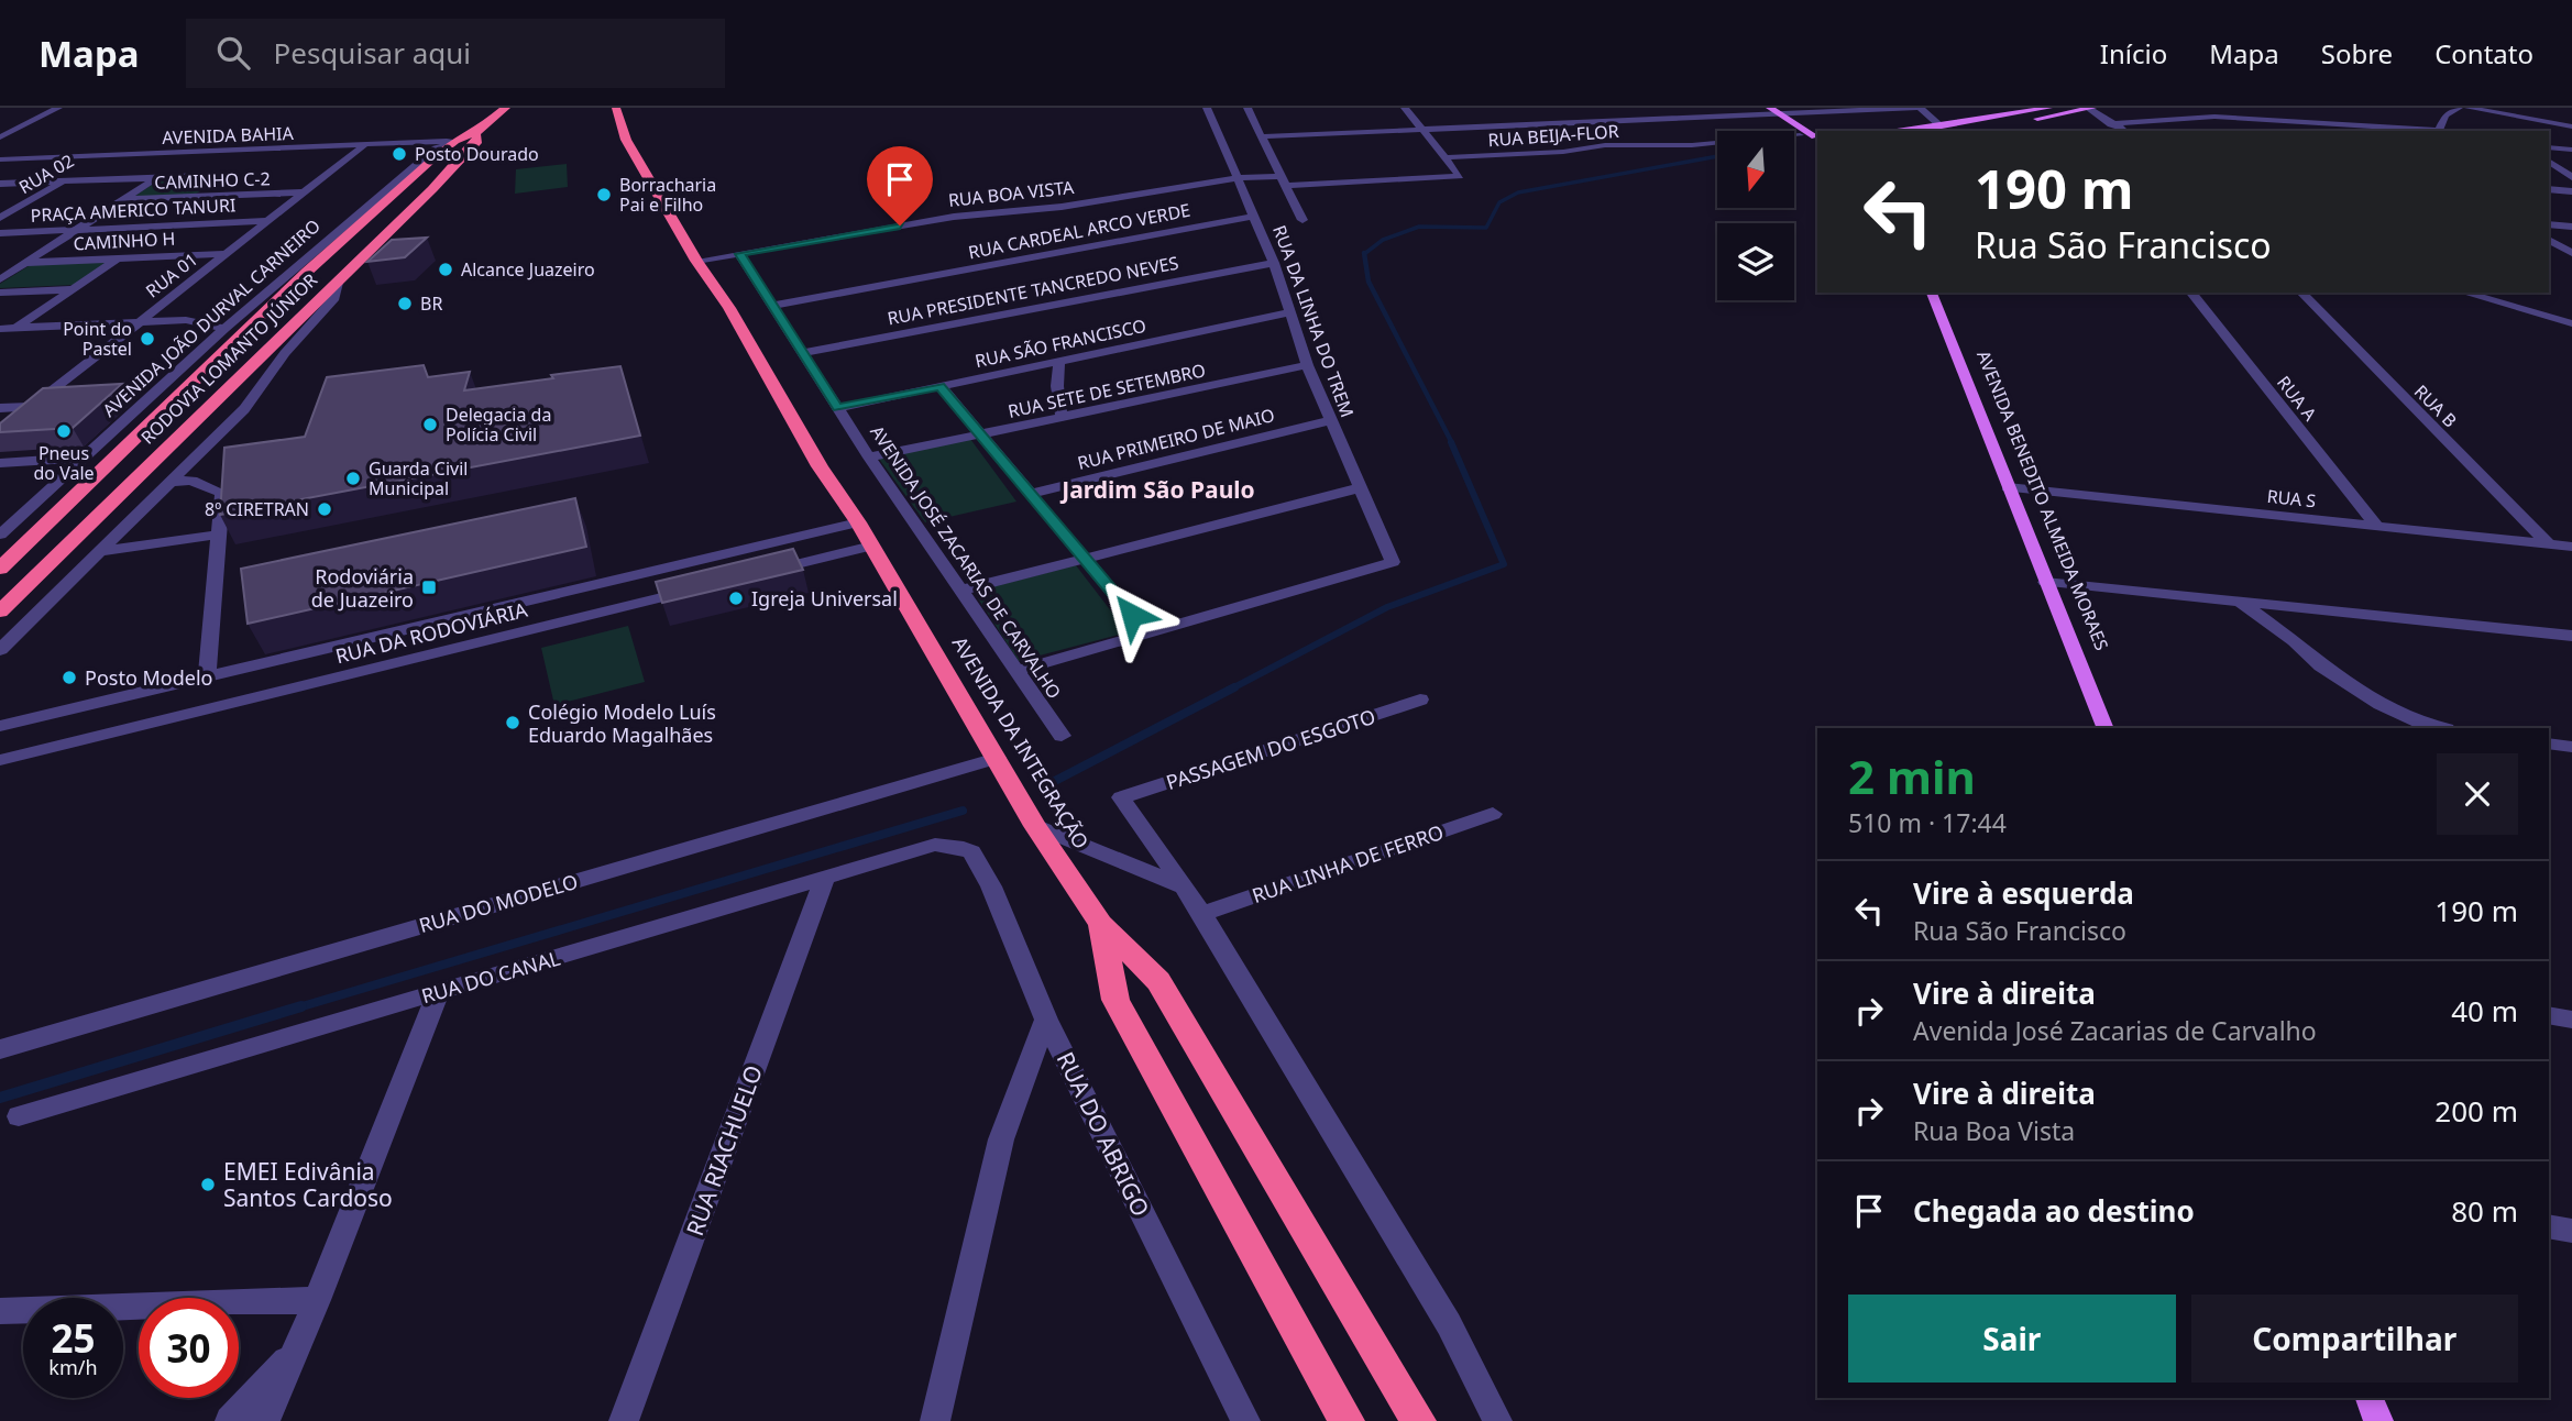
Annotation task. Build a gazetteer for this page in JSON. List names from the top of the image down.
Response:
{
  "streets": {
    "highway": ["RODOVIA LOMANTO JÚNIOR", "AVENIDA DA INTEGRAÇÃO"],
    "main road": ["AVENIDA BENEDITO ALMEIDA MORAES"],
    "street": [
      "AVENIDA BAHIA",
      "RUA BEIJA-FLOR",
      "RUA 02",
      "CAMINHO C-2",
      "RUA BOA VISTA",
      "PRAÇA AMERICO TANURI",
      "RUA CARDEAL ARCO VERDE",
      "CAMINHO H",
      "RUA 01",
      "RUA PRESIDENTE TANCREDO NEVES",
      "AVENIDA JOÃO DURVAL CARNEIRO",
      "RUA DA LINHA DO TREM",
      "RUA SÃO FRANCISCO",
      "RUA SETE DE SETEMBRO",
      "RUA A",
      "RUA B",
      "RUA PRIMEIRO DE MAIO",
      "RUA S",
      "AVENIDA JOSÉ ZACARIAS DE CARVALHO",
      "RUA DA RODOVIÁRIA",
      "PASSAGEM DO ESGOTO",
      "RUA LINHA DE FERRO",
      "RUA DO MODELO",
      "RUA DO CANAL",
      "RUA DO ABRIGO",
      "RUA RIACHUELO"
    ]
  },
  "crossings": [
    ["AVENIDA BAHIA", "RUA 02"],
    ["AVENIDA BAHIA", "RUA 01"],
    ["AVENIDA BAHIA", "AVENIDA JOÃO DURVAL CARNEIRO"],
    ["AVENIDA BAHIA", "RODOVIA LOMANTO JÚNIOR"],
    ["RUA BEIJA-FLOR", "RUA BOA VISTA"],
    ["CAMINHO C-2", "RUA 01"],
    ["RUA BOA VISTA", "RUA DA LINHA DO TREM"],
    ["RUA BOA VISTA", "AVENIDA JOSÉ ZACARIAS DE CARVALHO"],
    ["RUA BOA VISTA", "AVENIDA DA INTEGRAÇÃO"],
    ["PRAÇA AMERICO TANURI", "RUA 01"],
    ["RUA CARDEAL ARCO VERDE", "RUA DA LINHA DO TREM"],
    ["RUA CARDEAL ARCO VERDE", "AVENIDA JOSÉ ZACARIAS DE CARVALHO"],
    ["CAMINHO H", "RUA 01"],
    ["RUA PRESIDENTE TANCREDO NEVES", "RUA DA LINHA DO TREM"],
    ["RUA PRESIDENTE TANCREDO NEVES", "AVENIDA JOSÉ ZACARIAS DE CARVALHO"],
    ["AVENIDA JOÃO DURVAL CARNEIRO", "RODOVIA LOMANTO JÚNIOR"],
    ["RUA DA LINHA DO TREM", "RUA SÃO FRANCISCO"],
    ["RUA DA LINHA DO TREM", "RUA SETE DE SETEMBRO"],
    ["RUA DA LINHA DO TREM", "RUA PRIMEIRO DE MAIO"],
    ["RUA SÃO FRANCISCO", "AVENIDA JOSÉ ZACARIAS DE CARVALHO"],
    ["RUA SETE DE SETEMBRO", "AVENIDA JOSÉ ZACARIAS DE CARVALHO"],
    ["RUA A", "RUA S"],
    ["RUA B", "RUA S"],
    ["RUA S", "AVENIDA BENEDITO ALMEIDA MORAES"],
    ["RUA DA RODOVIÁRIA", "AVENIDA DA INTEGRAÇÃO"],
    ["AVENIDA DA INTEGRAÇÃO", "RUA DO MODELO"],
    ["RUA DO CANAL", "RUA DO ABRIGO"],
    ["RUA DO CANAL", "RUA RIACHUELO"]
  ],
  "districts": ["Jardim São Paulo"],
  "places": {
    "other": [
      "Posto Dourado",
      "Borracharia Pai e Filho",
      "Alcance Juazeiro",
      "BR",
      "Point do Pastel",
      "Delegacia da Polícia Civil",
      "Pneus do Vale",
      "Guarda Civil Municipal",
      "8º CIRETRAN",
      "Igreja Universal",
      "Posto Modelo",
      "Colégio Modelo Luís Eduardo Magalhães",
      "EMEI Edivânia Santos Cardoso"
    ],
    "transit": ["Rodoviária de Juazeiro"]
  },
  "north": "bottom",
  "page": {
    "header": "Mapa",
    "search": "Pesquisar aqui",
    "nav": [
      "Início",
      "Mapa",
      "Sobre",
      "Contato"
    ],
    "turn": ["190 m", "Rua São Francisco"],
    "heading": ["2 min", "510 m · 17:44"],
    "list": [
      {
        "name": "Vire à esquerda",
        "note": "Rua São Francisco",
        "value": "190 m"
      },
      {
        "name": "Vire à direita",
        "note": "Avenida José Zacarias de Carvalho",
        "value": "40 m"
      },
      {
        "name": "Vire à direita",
        "note": "Rua Boa Vista",
        "value": "200 m"
      },
      {
        "name": "Chegada ao destino",
        "value": "80 m"
      }
    ],
    "buttons": ["Sair", "Compartilhar"],
    "speed": "25 km/h",
    "limit": "30"
  }
}
